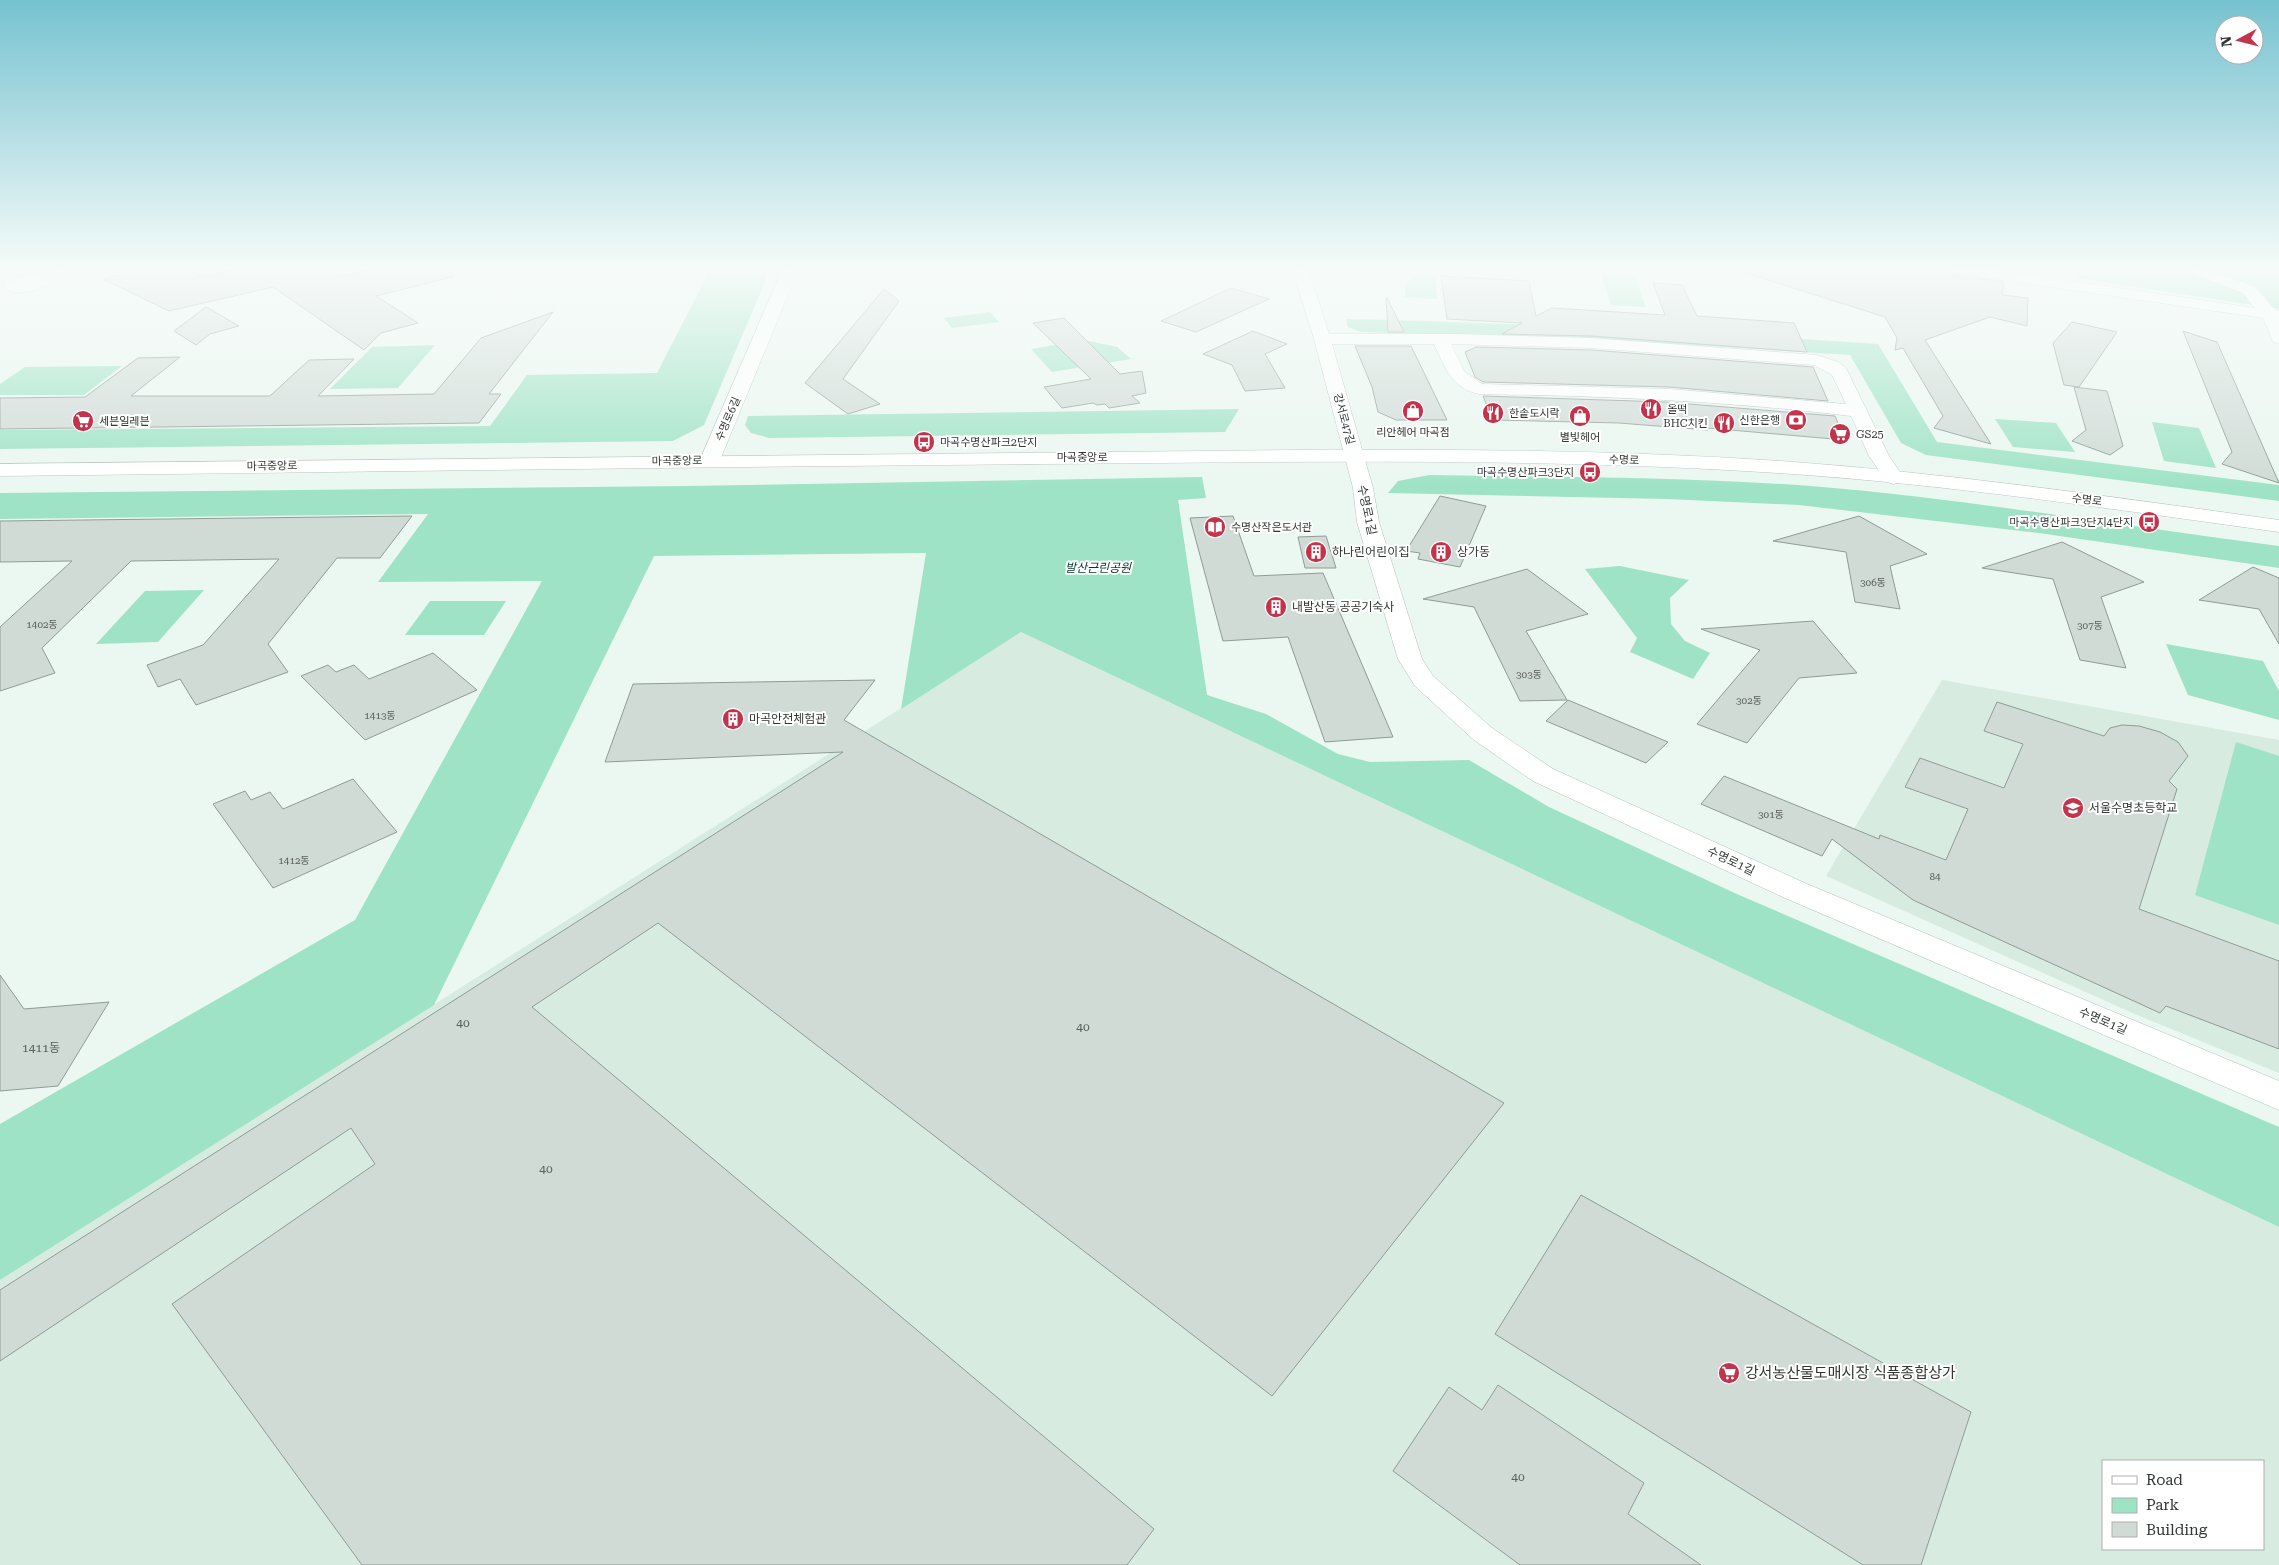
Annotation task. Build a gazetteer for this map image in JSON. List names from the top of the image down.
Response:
{
  "streets": {
    "street": [
      "수명로6길",
      "강서로47길",
      "마곡중앙로",
      "수명로",
      "수명로1길"
    ]
  },
  "crossings": [
    ["수명로6길", "마곡중앙로"],
    ["강서로47길", "마곡중앙로"],
    ["강서로47길", "수명로"],
    ["강서로47길", "수명로1길"],
    ["마곡중앙로", "수명로"],
    ["마곡중앙로", "수명로1길"],
    ["수명로", "수명로1길"]
  ],
  "parks": ["발산근린공원"],
  "places": {
    "restaurant": ["올떡", "한솥도시락", "BHC치킨"],
    "shop": ["리안헤어 마곡점", "별빛헤어"],
    "bank": ["신한은행"],
    "supermarket": ["세븐일레븐", "GS25", "강서농산물도매시장 식품종합상가"],
    "bus stop": ["마곡수명산파크2단지", "마곡수명산파크3단지", "마곡수명산파크3단지4단지"],
    "library": ["수명산작은도서관"],
    "building": [
      "하나린어린이집",
      "상가동",
      "내발산동 공공기숙사",
      "마곡안전체험관"
    ],
    "school or university": ["서울수명초등학교"]
  },
  "house_numbers": [
    "306동",
    "1402동",
    "307동",
    "303동",
    "302동",
    "1413동",
    "301동",
    "1412동",
    "84",
    "40",
    "40",
    "1411동",
    "40",
    "40"
  ],
  "legend": ["Road", "Park", "Building"],
  "north": "left"
}
